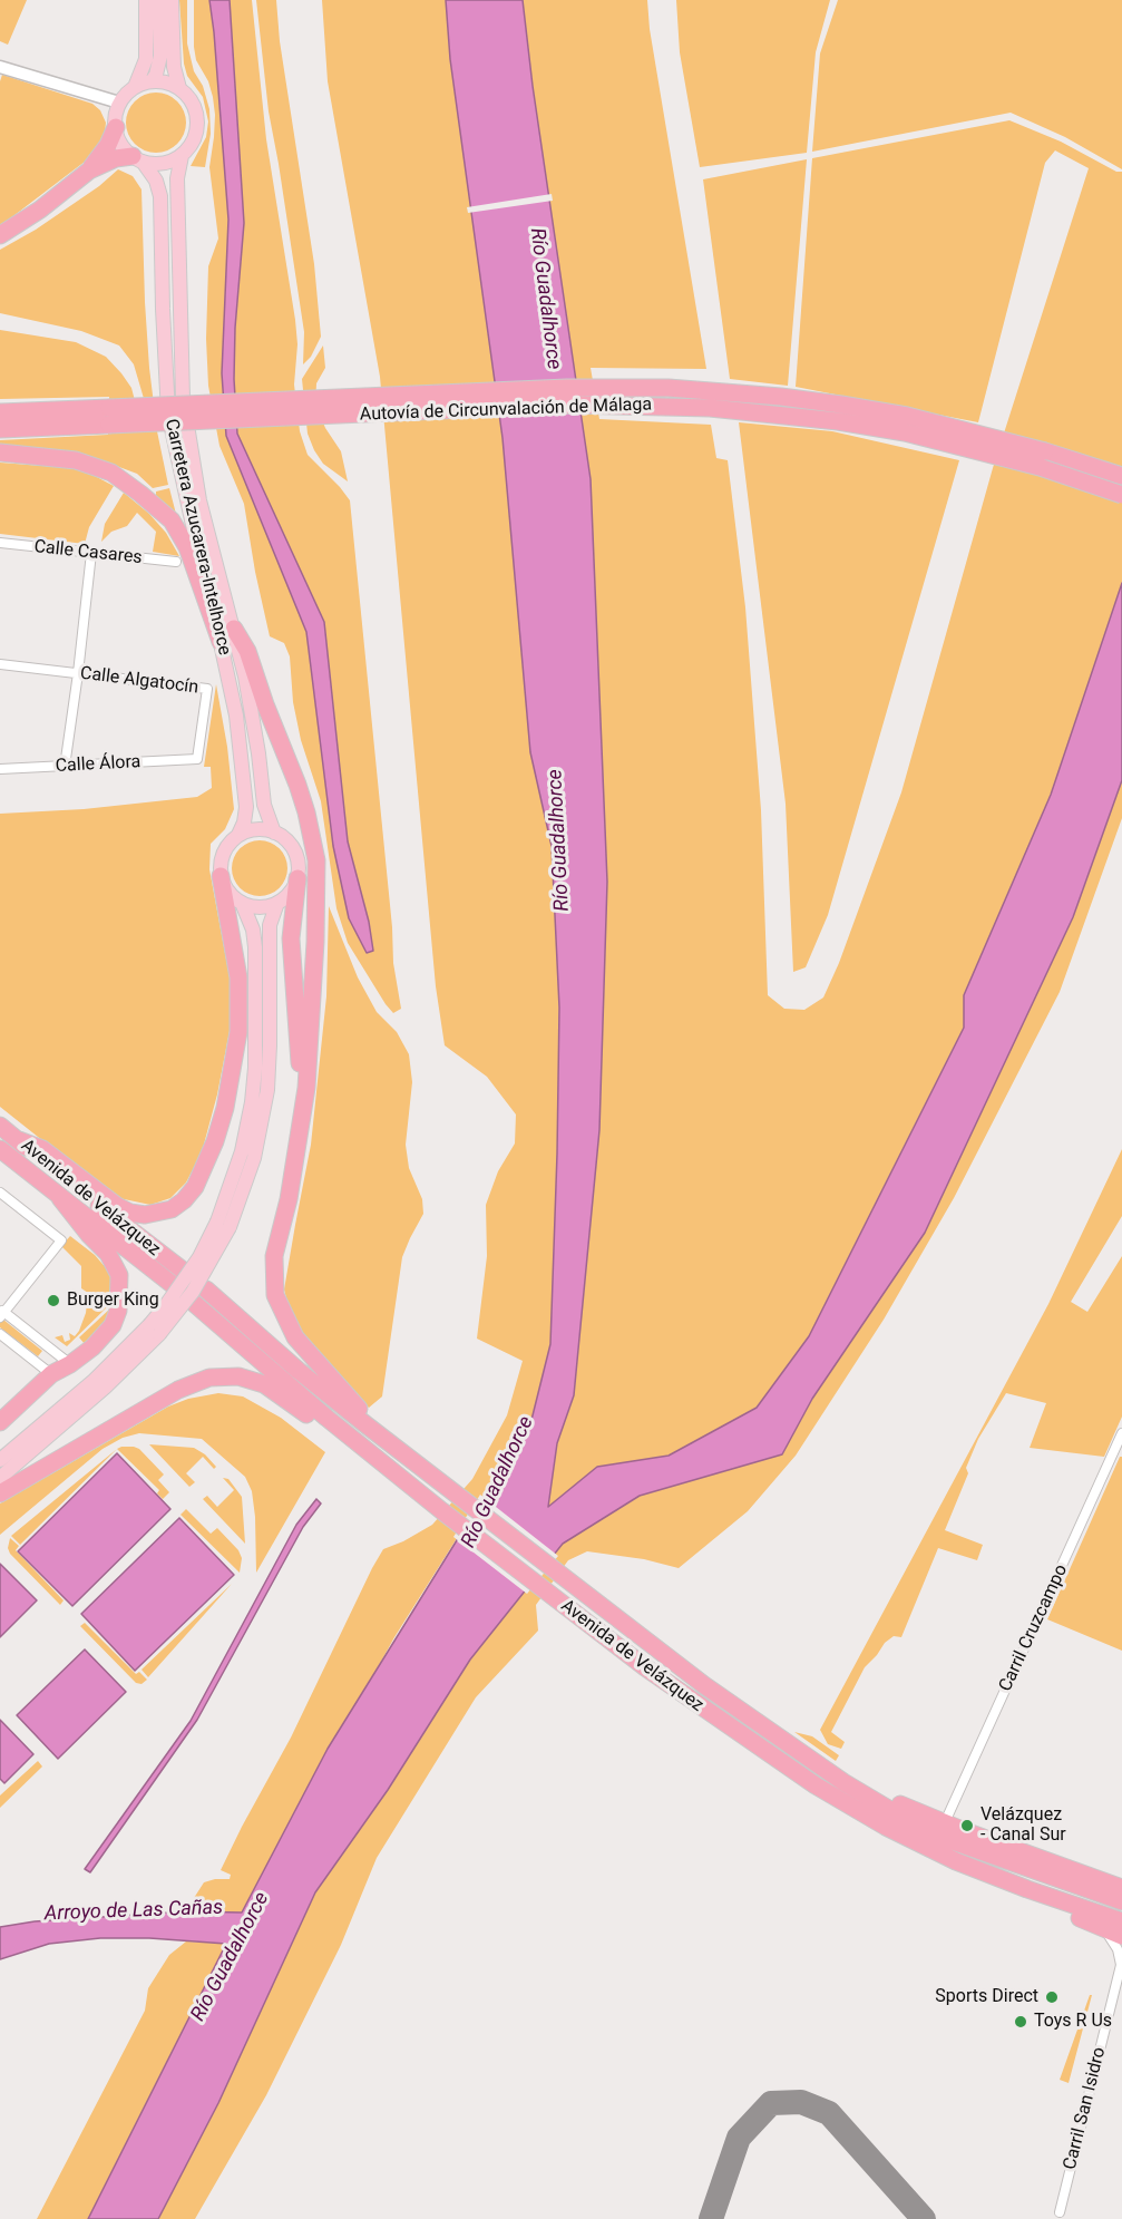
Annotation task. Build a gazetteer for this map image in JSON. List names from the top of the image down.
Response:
{
  "streets": {
    "highway": ["Autovía de Circunvalación de Málaga", "Avenida de Velázquez"],
    "main road": ["Carretera Azucarera-Intelhorce"],
    "street": [
      "Calle Casares",
      "Calle Algatocín",
      "Calle Álora",
      "Carril Cruzcampo",
      "Carril San Isidro"
    ]
  },
  "crossings": [
    ["Calle Algatocín", "Calle Álora"]
  ],
  "water": ["Río Guadalhorce", "Arroyo de Las Cañas"],
  "places": [
    "Burger King",
    "Velázquez - Canal Sur",
    "Sports Direct",
    "Toys R Us"
  ]
}
